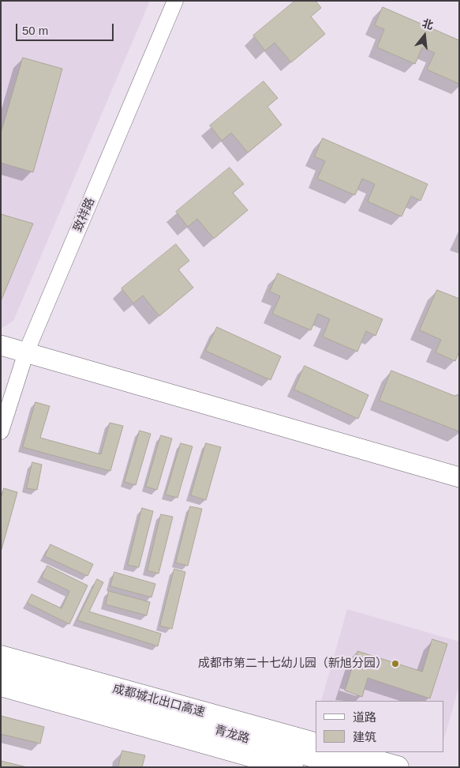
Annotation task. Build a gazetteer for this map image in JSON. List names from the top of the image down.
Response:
{
  "streets": {
    "highway": ["成都城北出口高速"],
    "street": ["致祥路", "青龙路"]
  },
  "places": ["成都市第二十七幼儿园（新旭分园）"],
  "legend": ["道路", "建筑"],
  "scale_bar": "50 m",
  "north": "top"
}
